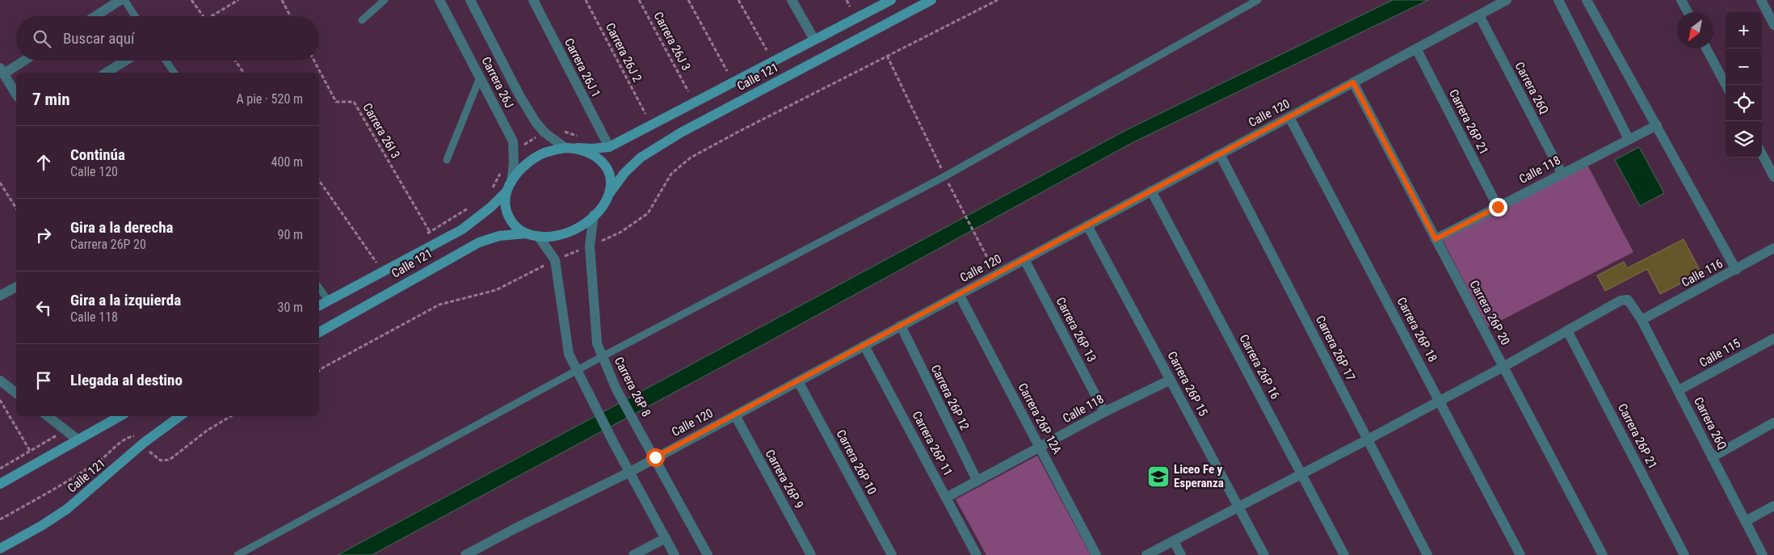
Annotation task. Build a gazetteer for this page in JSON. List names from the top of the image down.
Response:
{
  "streets": {
    "main road": ["Calle 121"],
    "street": [
      "Carrera 26J 1",
      "Carrera 26J",
      "Carrera 26Q",
      "Calle 120",
      "Carrera 26P 21",
      "Calle 118",
      "Calle 116",
      "Carrera 26P 20",
      "Carrera 26P 13",
      "Carrera 26P 18",
      "Carrera 26P 17",
      "Calle 115",
      "Carrera 26P 16",
      "Carrera 26P 15",
      "Carrera 26P 8",
      "Carrera 26P 12",
      "Carrera 26P 12A",
      "Carrera 26P 11",
      "Carrera 26P 10",
      "Carrera 26P 9"
    ],
    "path": ["Carrera 26J 3", "Carrera 26J 2", "Carrera 26I 3"]
  },
  "crossings": [
    ["Carrera 26J 1", "Calle 121"],
    ["Calle 121", "Carrera 26J"],
    ["Calle 121", "Carrera 26P 8"],
    ["Carrera 26J", "Carrera 26P 8"],
    ["Carrera 26Q", "Calle 120"],
    ["Carrera 26Q", "Carrera 26P 21"],
    ["Carrera 26Q", "Calle 118"],
    ["Carrera 26Q", "Calle 116"],
    ["Carrera 26Q", "Calle 115"],
    ["Calle 120", "Carrera 26P 21"],
    ["Calle 120", "Carrera 26P 20"],
    ["Calle 120", "Carrera 26P 13"],
    ["Calle 120", "Carrera 26P 18"],
    ["Calle 120", "Carrera 26P 17"],
    ["Calle 120", "Carrera 26P 16"],
    ["Calle 120", "Carrera 26P 15"],
    ["Calle 120", "Carrera 26P 8"],
    ["Calle 120", "Carrera 26P 12"],
    ["Calle 120", "Carrera 26P 12A"],
    ["Calle 120", "Carrera 26P 11"],
    ["Calle 120", "Carrera 26P 10"],
    ["Calle 120", "Carrera 26P 9"],
    ["Carrera 26P 21", "Calle 118"],
    ["Calle 118", "Carrera 26P 20"],
    ["Calle 118", "Carrera 26P 13"],
    ["Calle 118", "Carrera 26P 15"],
    ["Calle 118", "Carrera 26P 12"],
    ["Calle 118", "Carrera 26P 12A"],
    ["Calle 118", "Carrera 26P 11"]
  ],
  "places": {
    "school or university": ["Liceo Fe y Esperanza"]
  },
  "north": "bottom left",
  "page": {
    "map_buttons": ["+", "−"],
    "search": "Buscar aquí",
    "heading": ["7 min", "A pie · 520 m"],
    "list": [
      ["Continúa", "Calle 120", "400 m"],
      ["Gira a la derecha", "Carrera 26P 20", "90 m"],
      ["Gira a la izquierda", "Calle 118", "30 m"],
      "Llegada al destino"
    ]
  }
}
